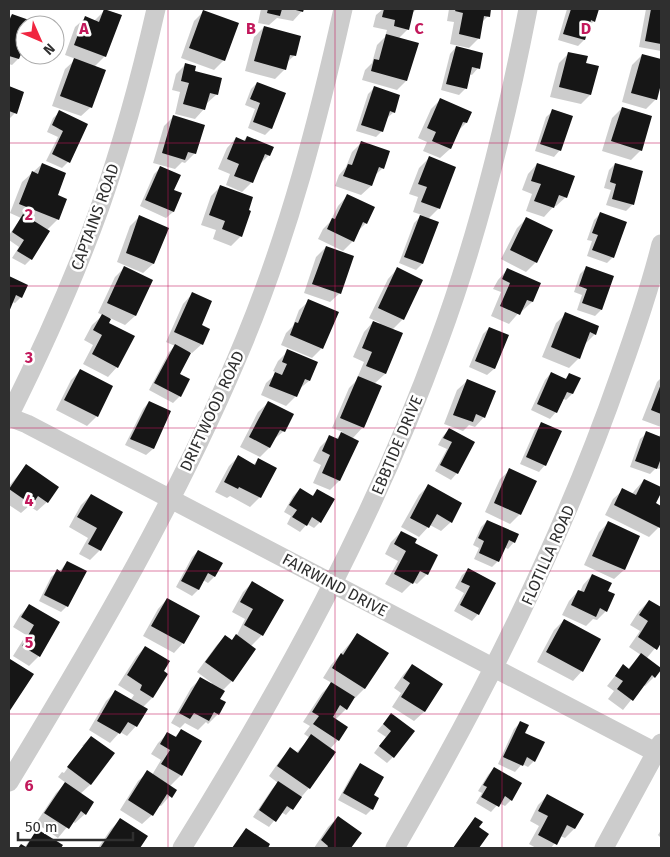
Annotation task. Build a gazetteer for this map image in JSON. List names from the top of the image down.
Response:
{
  "streets": {
    "street": [
      "CAPTAINS ROAD",
      "DRIFTWOOD ROAD",
      "EBBTIDE DRIVE",
      "FLOTILLA ROAD",
      "FAIRWIND DRIVE"
    ]
  },
  "crossings": [
    ["CAPTAINS ROAD", "FAIRWIND DRIVE"],
    ["DRIFTWOOD ROAD", "FAIRWIND DRIVE"],
    ["EBBTIDE DRIVE", "FAIRWIND DRIVE"],
    ["FLOTILLA ROAD", "FAIRWIND DRIVE"]
  ],
  "scale_bar": "50 m",
  "north": "bottom right",
  "grid": {
    "columns": [
      "A",
      "B",
      "C",
      "D"
    ],
    "rows": [
      "2",
      "3",
      "4",
      "5",
      "6"
    ]
  }
}
